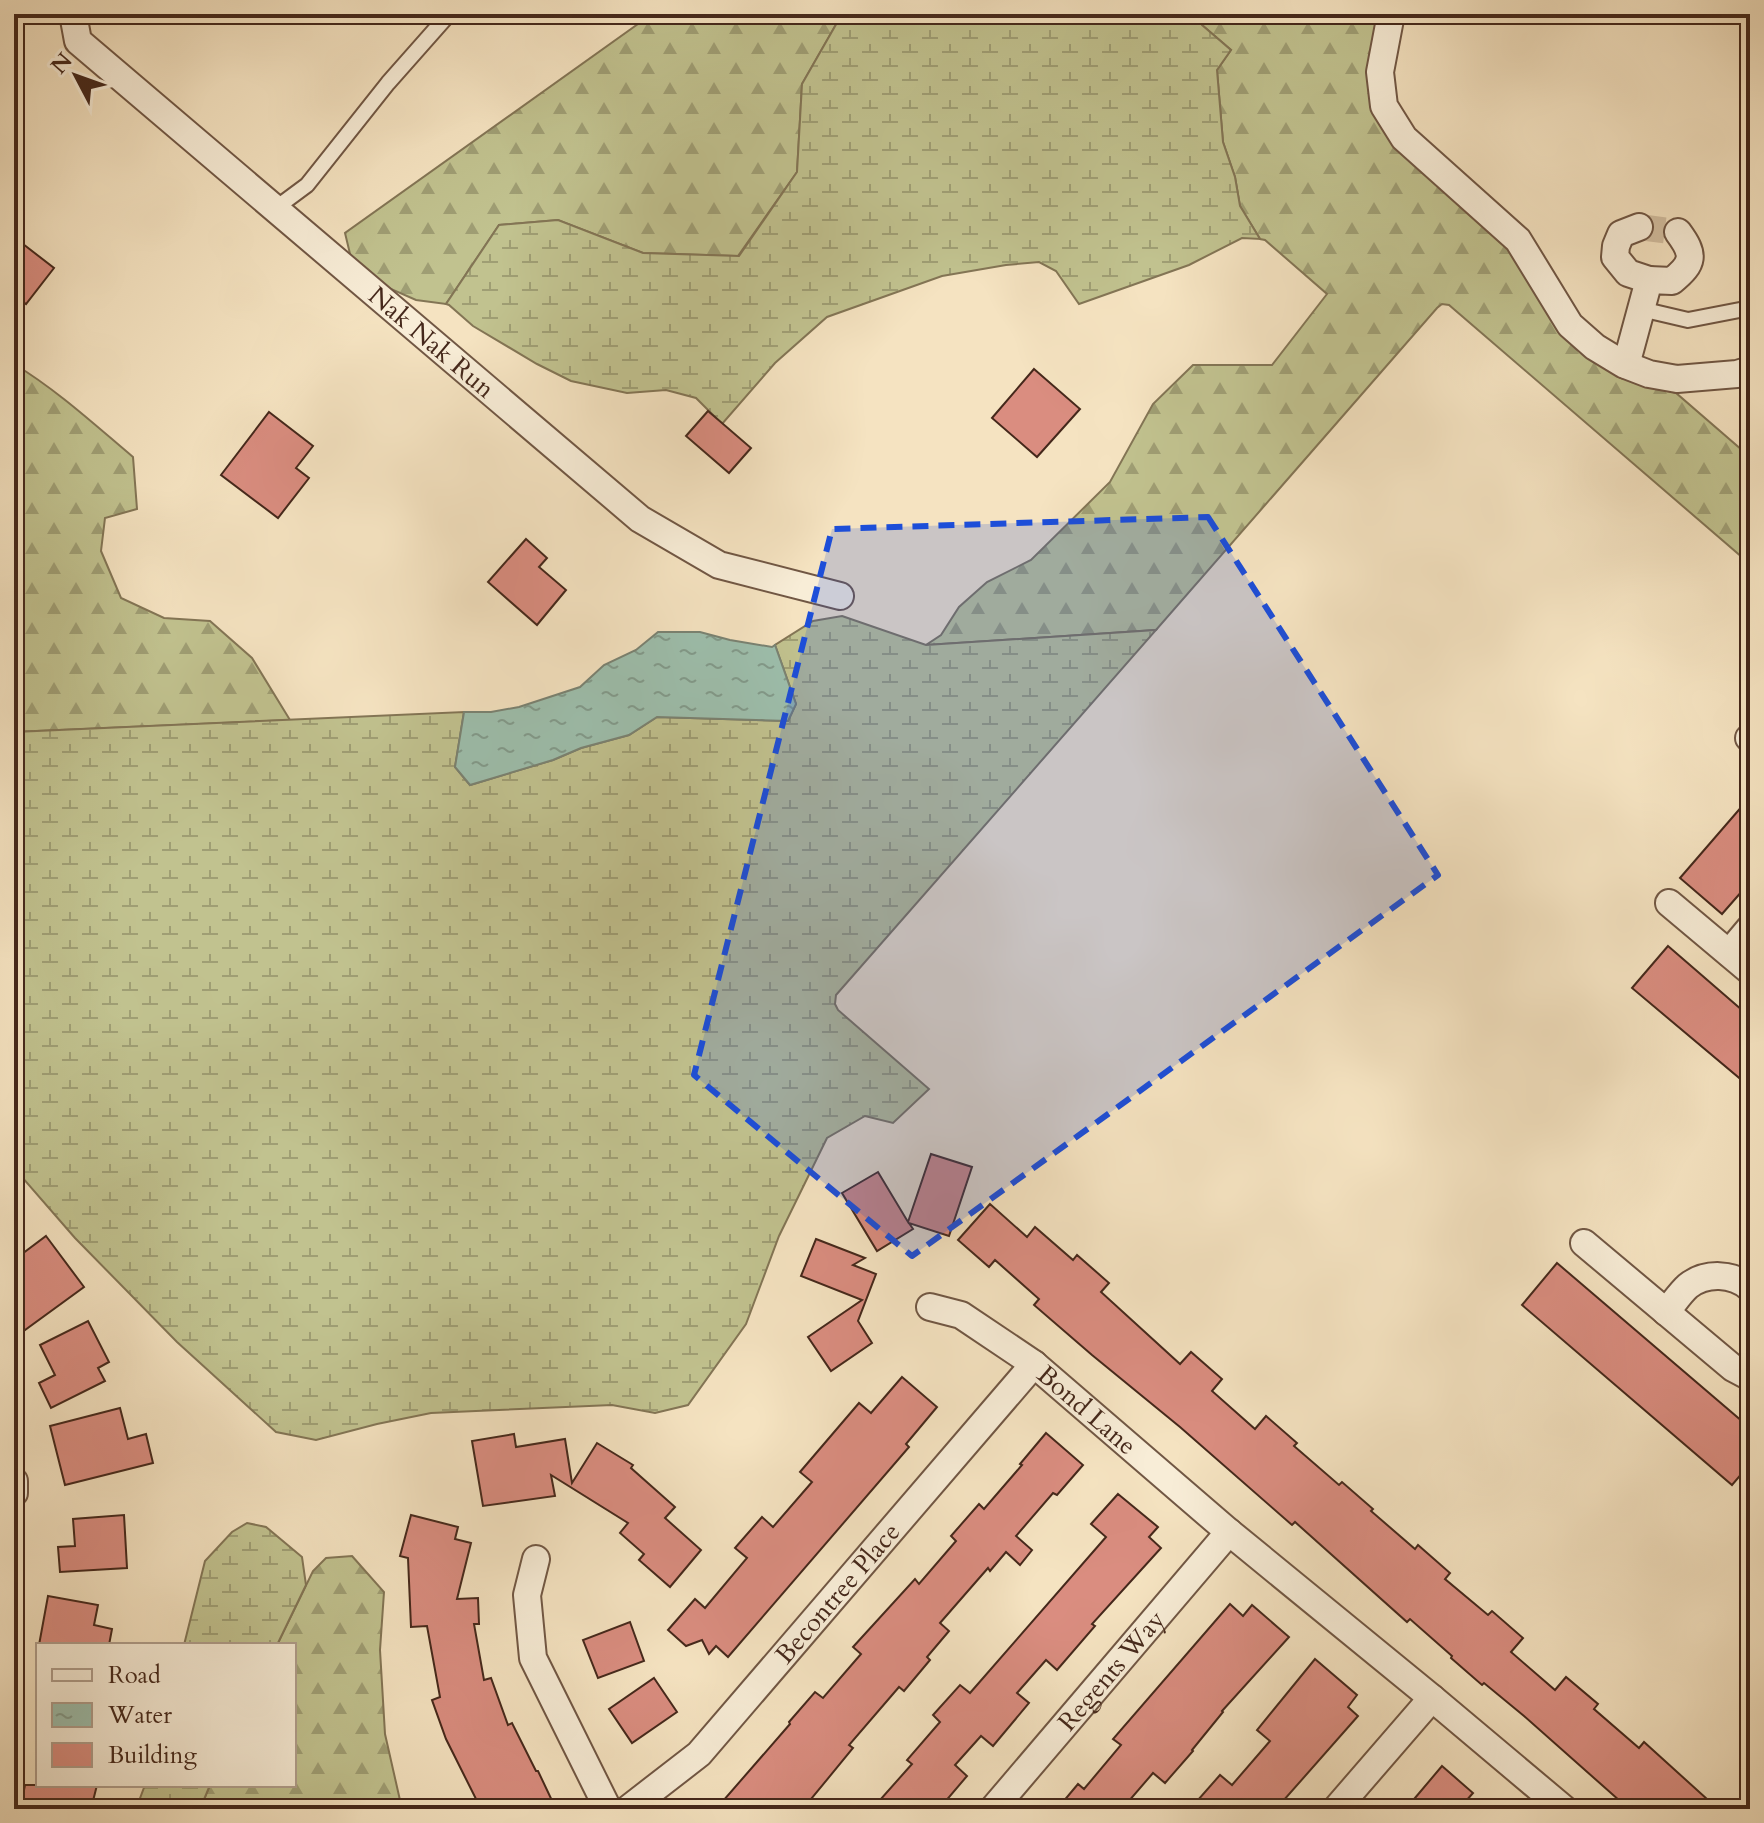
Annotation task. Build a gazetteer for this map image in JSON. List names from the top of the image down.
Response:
{
  "streets": {
    "street": [
      "Nak Nak Run",
      "Bond Lane",
      "Becontree Place",
      "Regents Way"
    ]
  },
  "crossings": [
    ["Bond Lane", "Becontree Place"],
    ["Bond Lane", "Regents Way"]
  ],
  "legend": ["Road", "Water", "Building"],
  "north": "top left"
}
